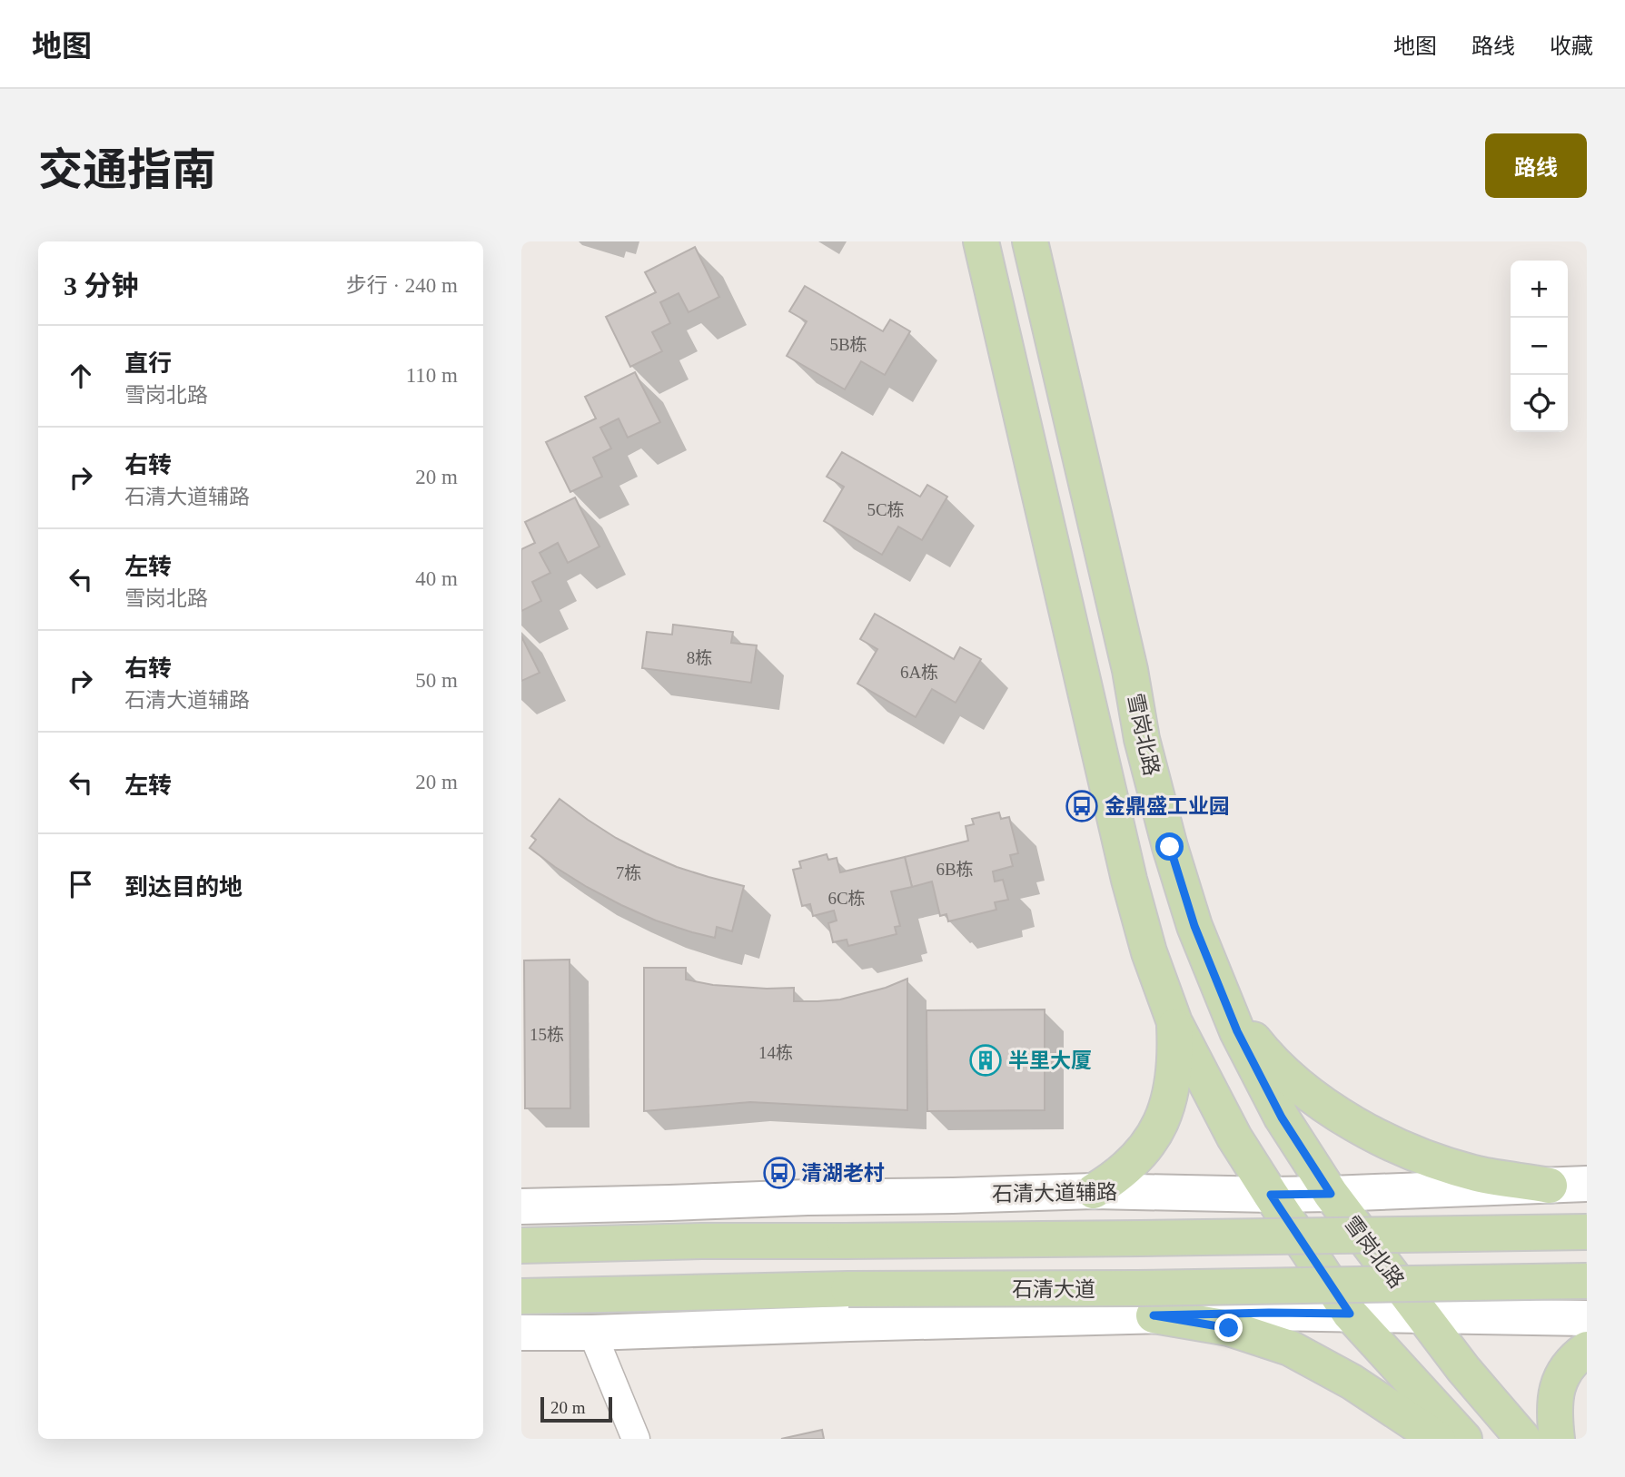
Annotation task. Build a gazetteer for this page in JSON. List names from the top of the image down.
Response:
{
  "streets": {
    "main road": ["雪岗北路", "石清大道辅路", "石清大道"]
  },
  "crossings": [
    ["雪岗北路", "石清大道辅路"]
  ],
  "places": {
    "bus stop": ["金鼎盛工业园", "清湖老村"],
    "building": ["半里大厦"]
  },
  "house_numbers": [
    "5B栋",
    "5C栋",
    "8栋",
    "6A栋",
    "6B栋",
    "7栋",
    "6C栋",
    "15栋",
    "14栋"
  ],
  "scale_bar": "20 m",
  "page": {
    "header": "地图",
    "nav": ["地图", "路线", "收藏"],
    "title": "交通指南",
    "buttons": "路线",
    "heading": ["3 分钟", "步行 · 240 m"],
    "map_buttons": ["+", "−"],
    "list": [
      ["直行", "雪岗北路", "110 m"],
      ["右转", "石清大道辅路", "20 m"],
      ["左转", "雪岗北路", "40 m"],
      ["右转", "石清大道辅路", "50 m"],
      ["左转", "20 m"],
      "到达目的地"
    ],
    "scale": "20 m"
  }
}
